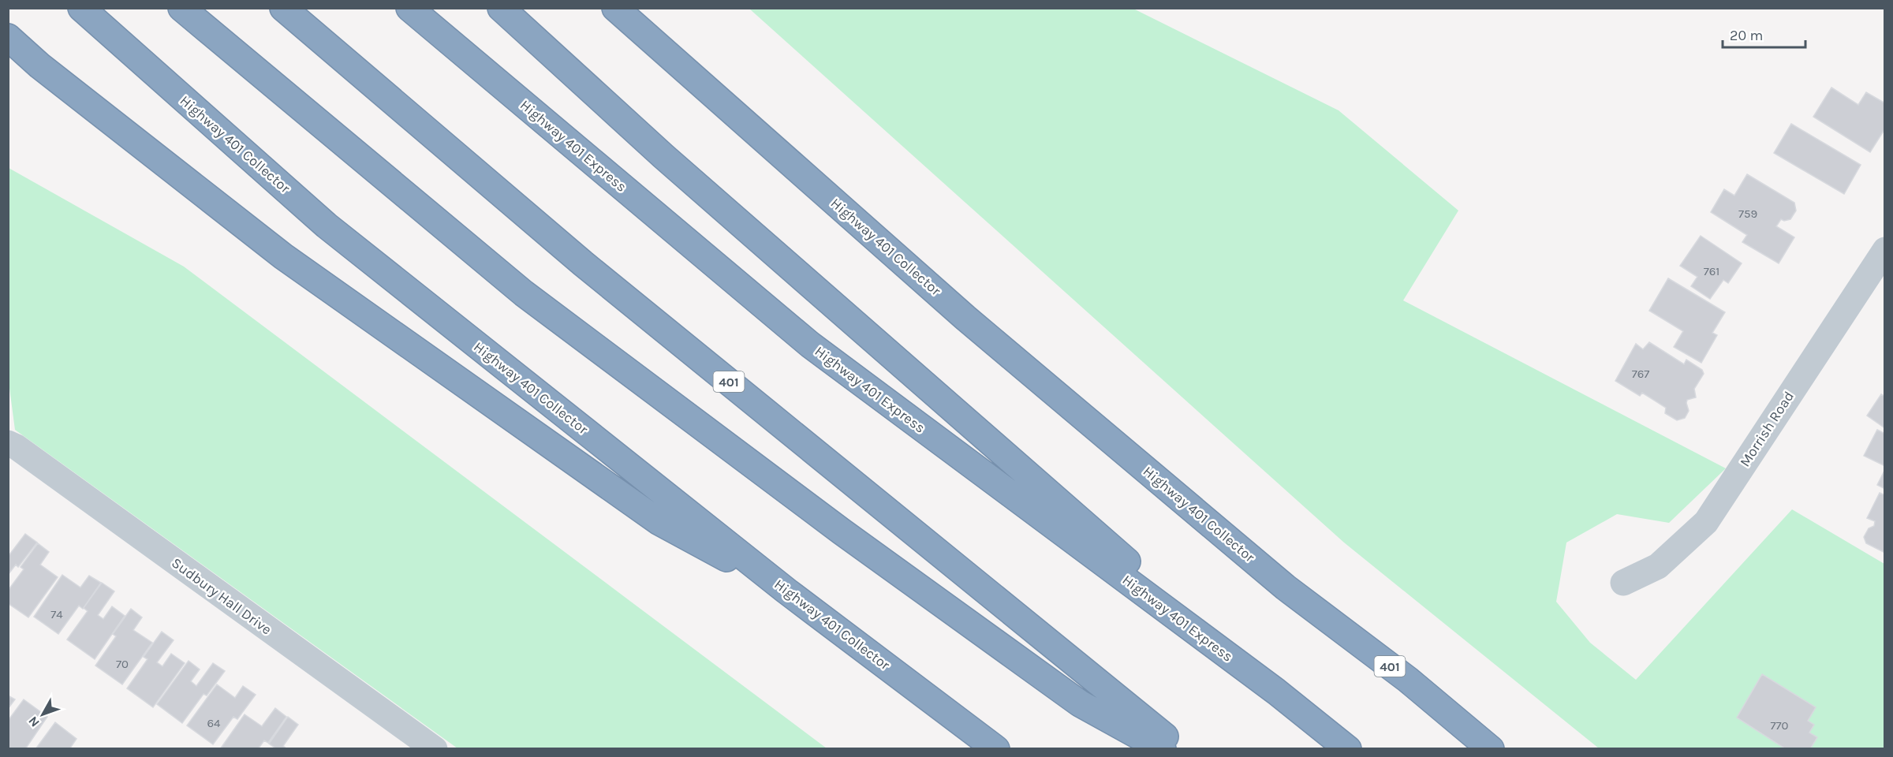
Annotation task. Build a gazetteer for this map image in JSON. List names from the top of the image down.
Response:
{
  "streets": {
    "highway": ["Highway 401 Collector", "Highway 401 Express", "401"],
    "street": ["Morrish Road", "Sudbury Hall Drive"]
  },
  "house_numbers": [
    "759",
    "761",
    "767",
    "74",
    "70",
    "64",
    "770"
  ],
  "scale_bar": "20 m",
  "north": "bottom left"
}
